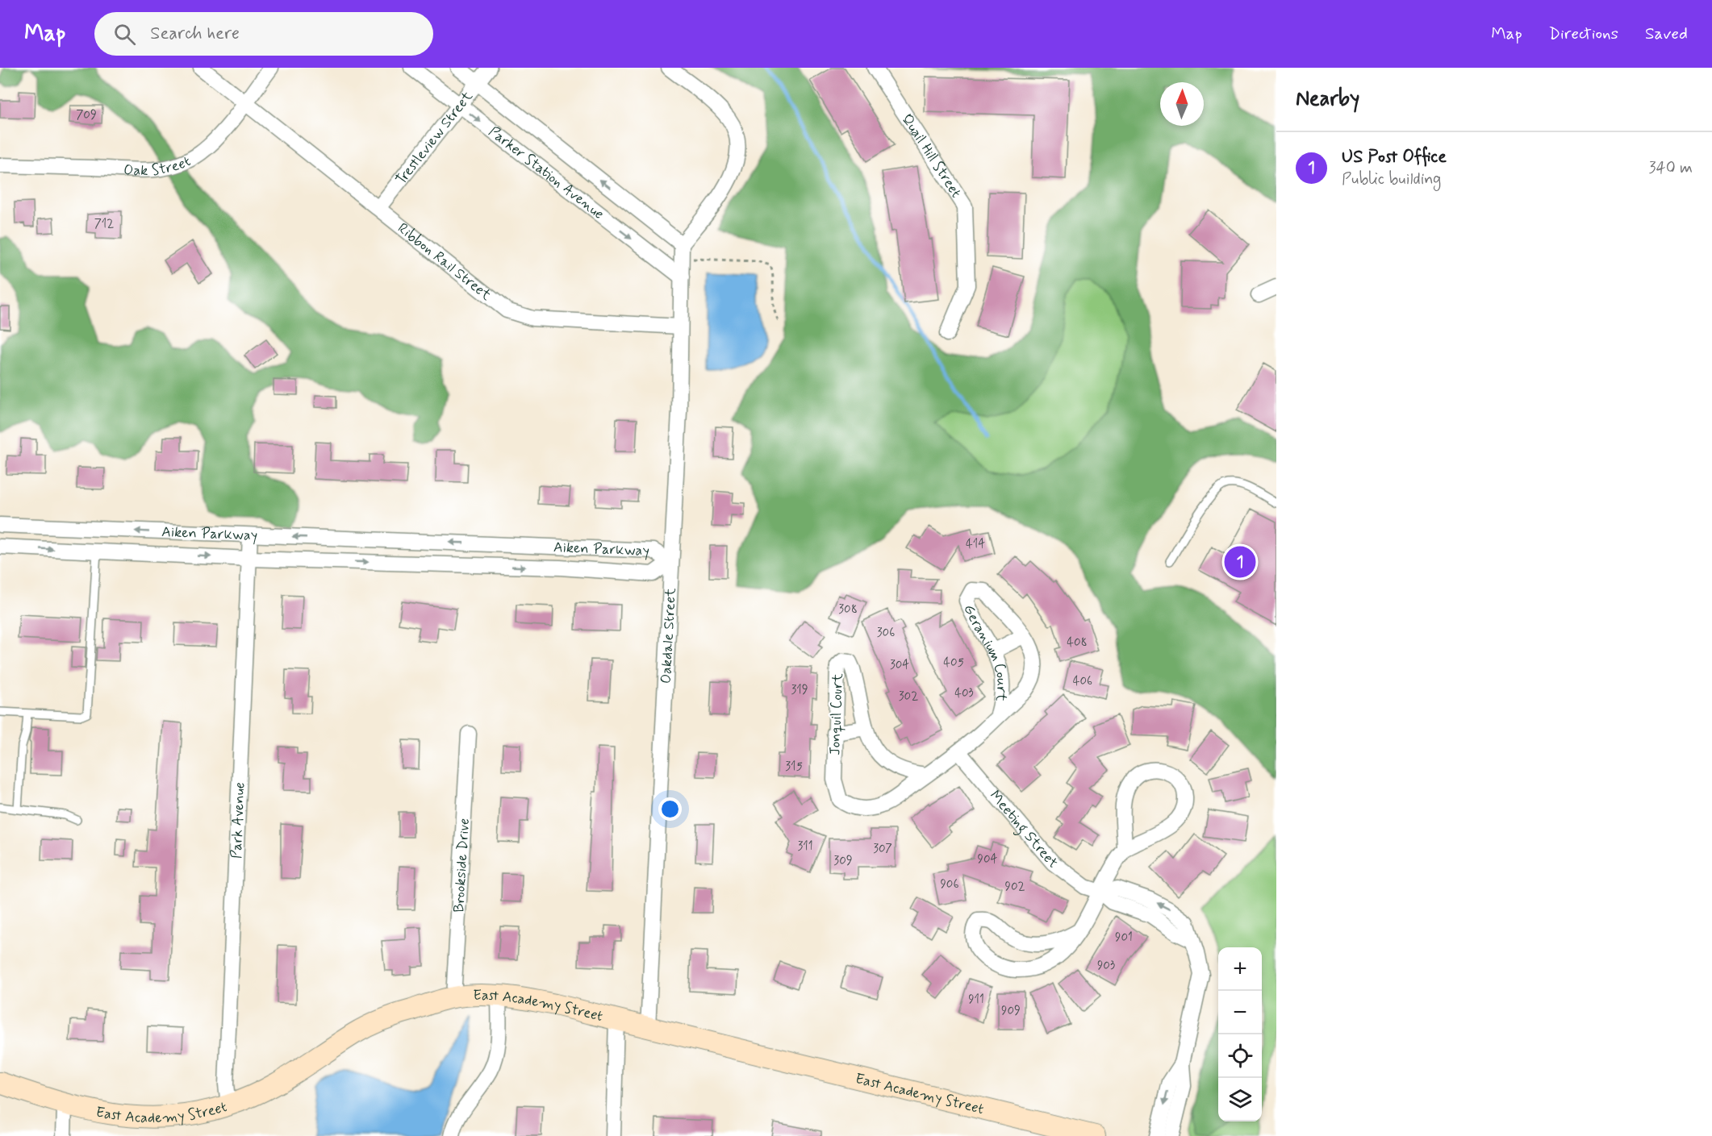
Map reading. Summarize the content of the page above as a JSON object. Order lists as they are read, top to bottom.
{
  "streets": {
    "street": [
      "Trestleview Street",
      "Quail Hill Street",
      "Oak Street",
      "Parker Station Avenue",
      "Ribbon Rail Street",
      "Aiken Parkway",
      "Oakdale Street",
      "Geranium Court",
      "Jonquil Court",
      "Park Avenue",
      "Meeting Street",
      "Brookside Drive",
      "East Academy Street"
    ]
  },
  "crossings": [
    ["Trestleview Street", "Parker Station Avenue"],
    ["Trestleview Street", "Ribbon Rail Street"],
    ["Oak Street", "Ribbon Rail Street"],
    ["Parker Station Avenue", "Oakdale Street"],
    ["Ribbon Rail Street", "Oakdale Street"],
    ["Aiken Parkway", "Oakdale Street"],
    ["Aiken Parkway", "Park Avenue"],
    ["Oakdale Street", "East Academy Street"],
    ["Geranium Court", "Jonquil Court"],
    ["Geranium Court", "Meeting Street"],
    ["Jonquil Court", "Meeting Street"],
    ["Park Avenue", "East Academy Street"],
    ["Brookside Drive", "East Academy Street"]
  ],
  "house_numbers": [
    "709",
    "712",
    "414",
    "308",
    "306",
    "408",
    "405",
    "304",
    "406",
    "319",
    "403",
    "302",
    "315",
    "311",
    "307",
    "904",
    "309",
    "906",
    "902",
    "901",
    "903",
    "911",
    "909"
  ],
  "north": "top",
  "page": {
    "header": "Map",
    "search": "Search here",
    "nav": ["Map", "Directions", "Saved"],
    "heading": "Nearby",
    "list": [
      {
        "mark": "1",
        "name": "US Post Office",
        "note": "Public building",
        "value": "340 m"
      }
    ],
    "pins": "1",
    "map_buttons": ["+", "−"]
  }
}
